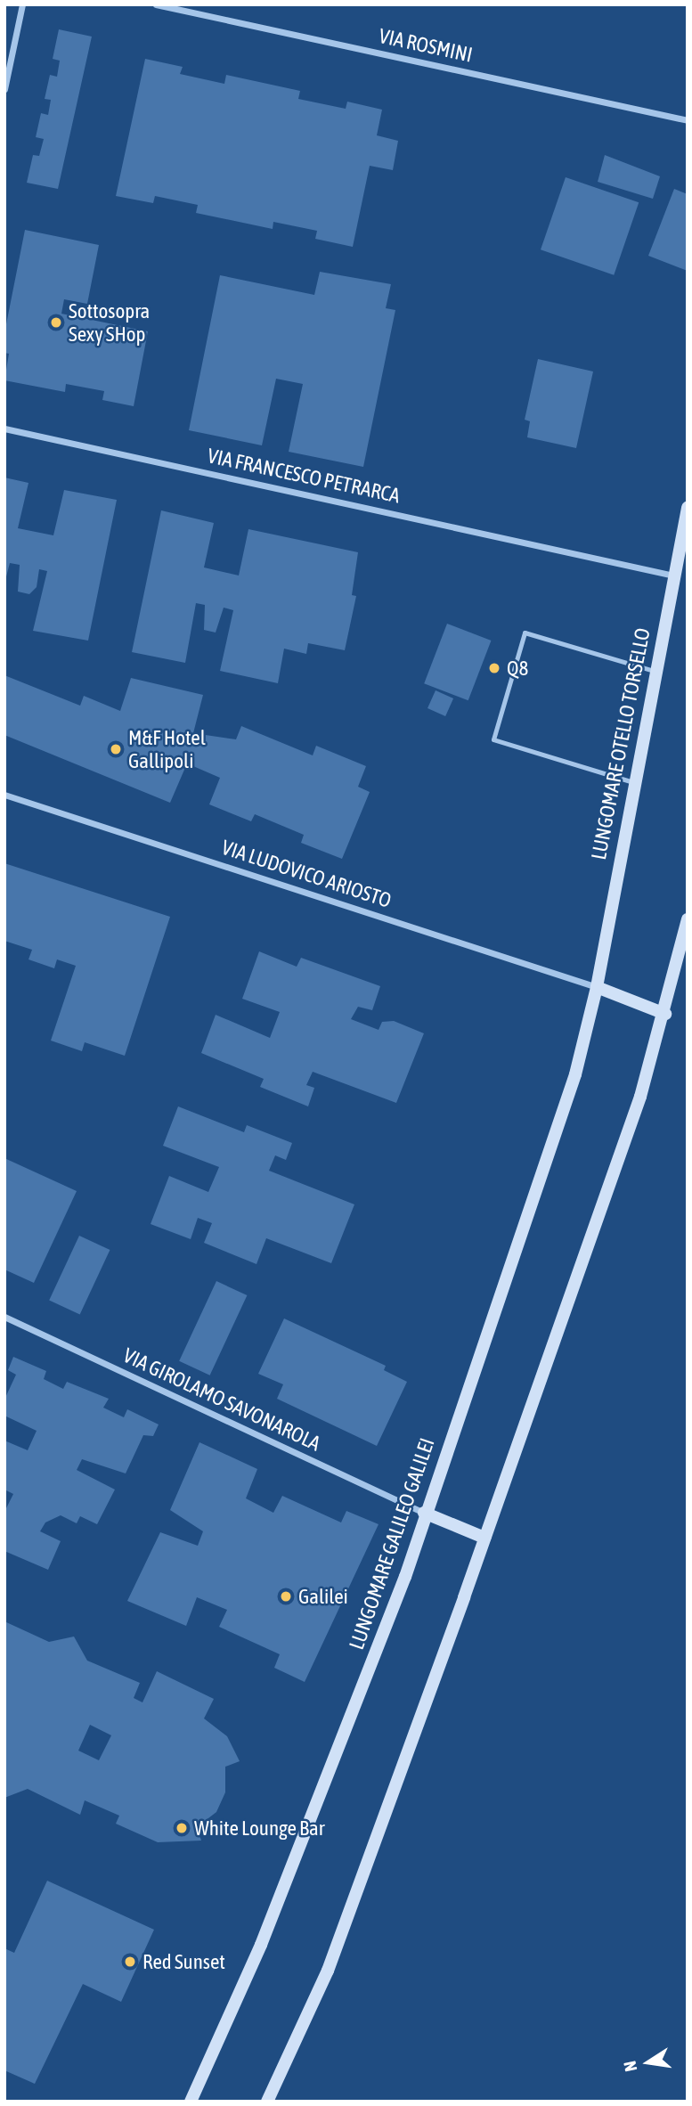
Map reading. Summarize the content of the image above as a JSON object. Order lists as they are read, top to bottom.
{
  "streets": {
    "main road": ["LUNGOMARE OTELLO TORSELLO", "LUNGOMARE GALILEO GALILEI"],
    "street": [
      "VIA ROSMINI",
      "VIA FRANCESCO PETRARCA",
      "VIA LUDOVICO ARIOSTO",
      "VIA GIROLAMO SAVONAROLA"
    ]
  },
  "crossings": [
    ["VIA FRANCESCO PETRARCA", "LUNGOMARE OTELLO TORSELLO"],
    ["LUNGOMARE OTELLO TORSELLO", "VIA LUDOVICO ARIOSTO"],
    ["LUNGOMARE OTELLO TORSELLO", "LUNGOMARE GALILEO GALILEI"],
    ["VIA LUDOVICO ARIOSTO", "LUNGOMARE GALILEO GALILEI"],
    ["VIA GIROLAMO SAVONAROLA", "LUNGOMARE GALILEO GALILEI"]
  ],
  "places": [
    "Sottosopra Sexy SHop",
    "Q8",
    "M&F Hotel Gallipoli",
    "Galilei",
    "White Lounge Bar",
    "Red Sunset"
  ],
  "north": "left"
}
